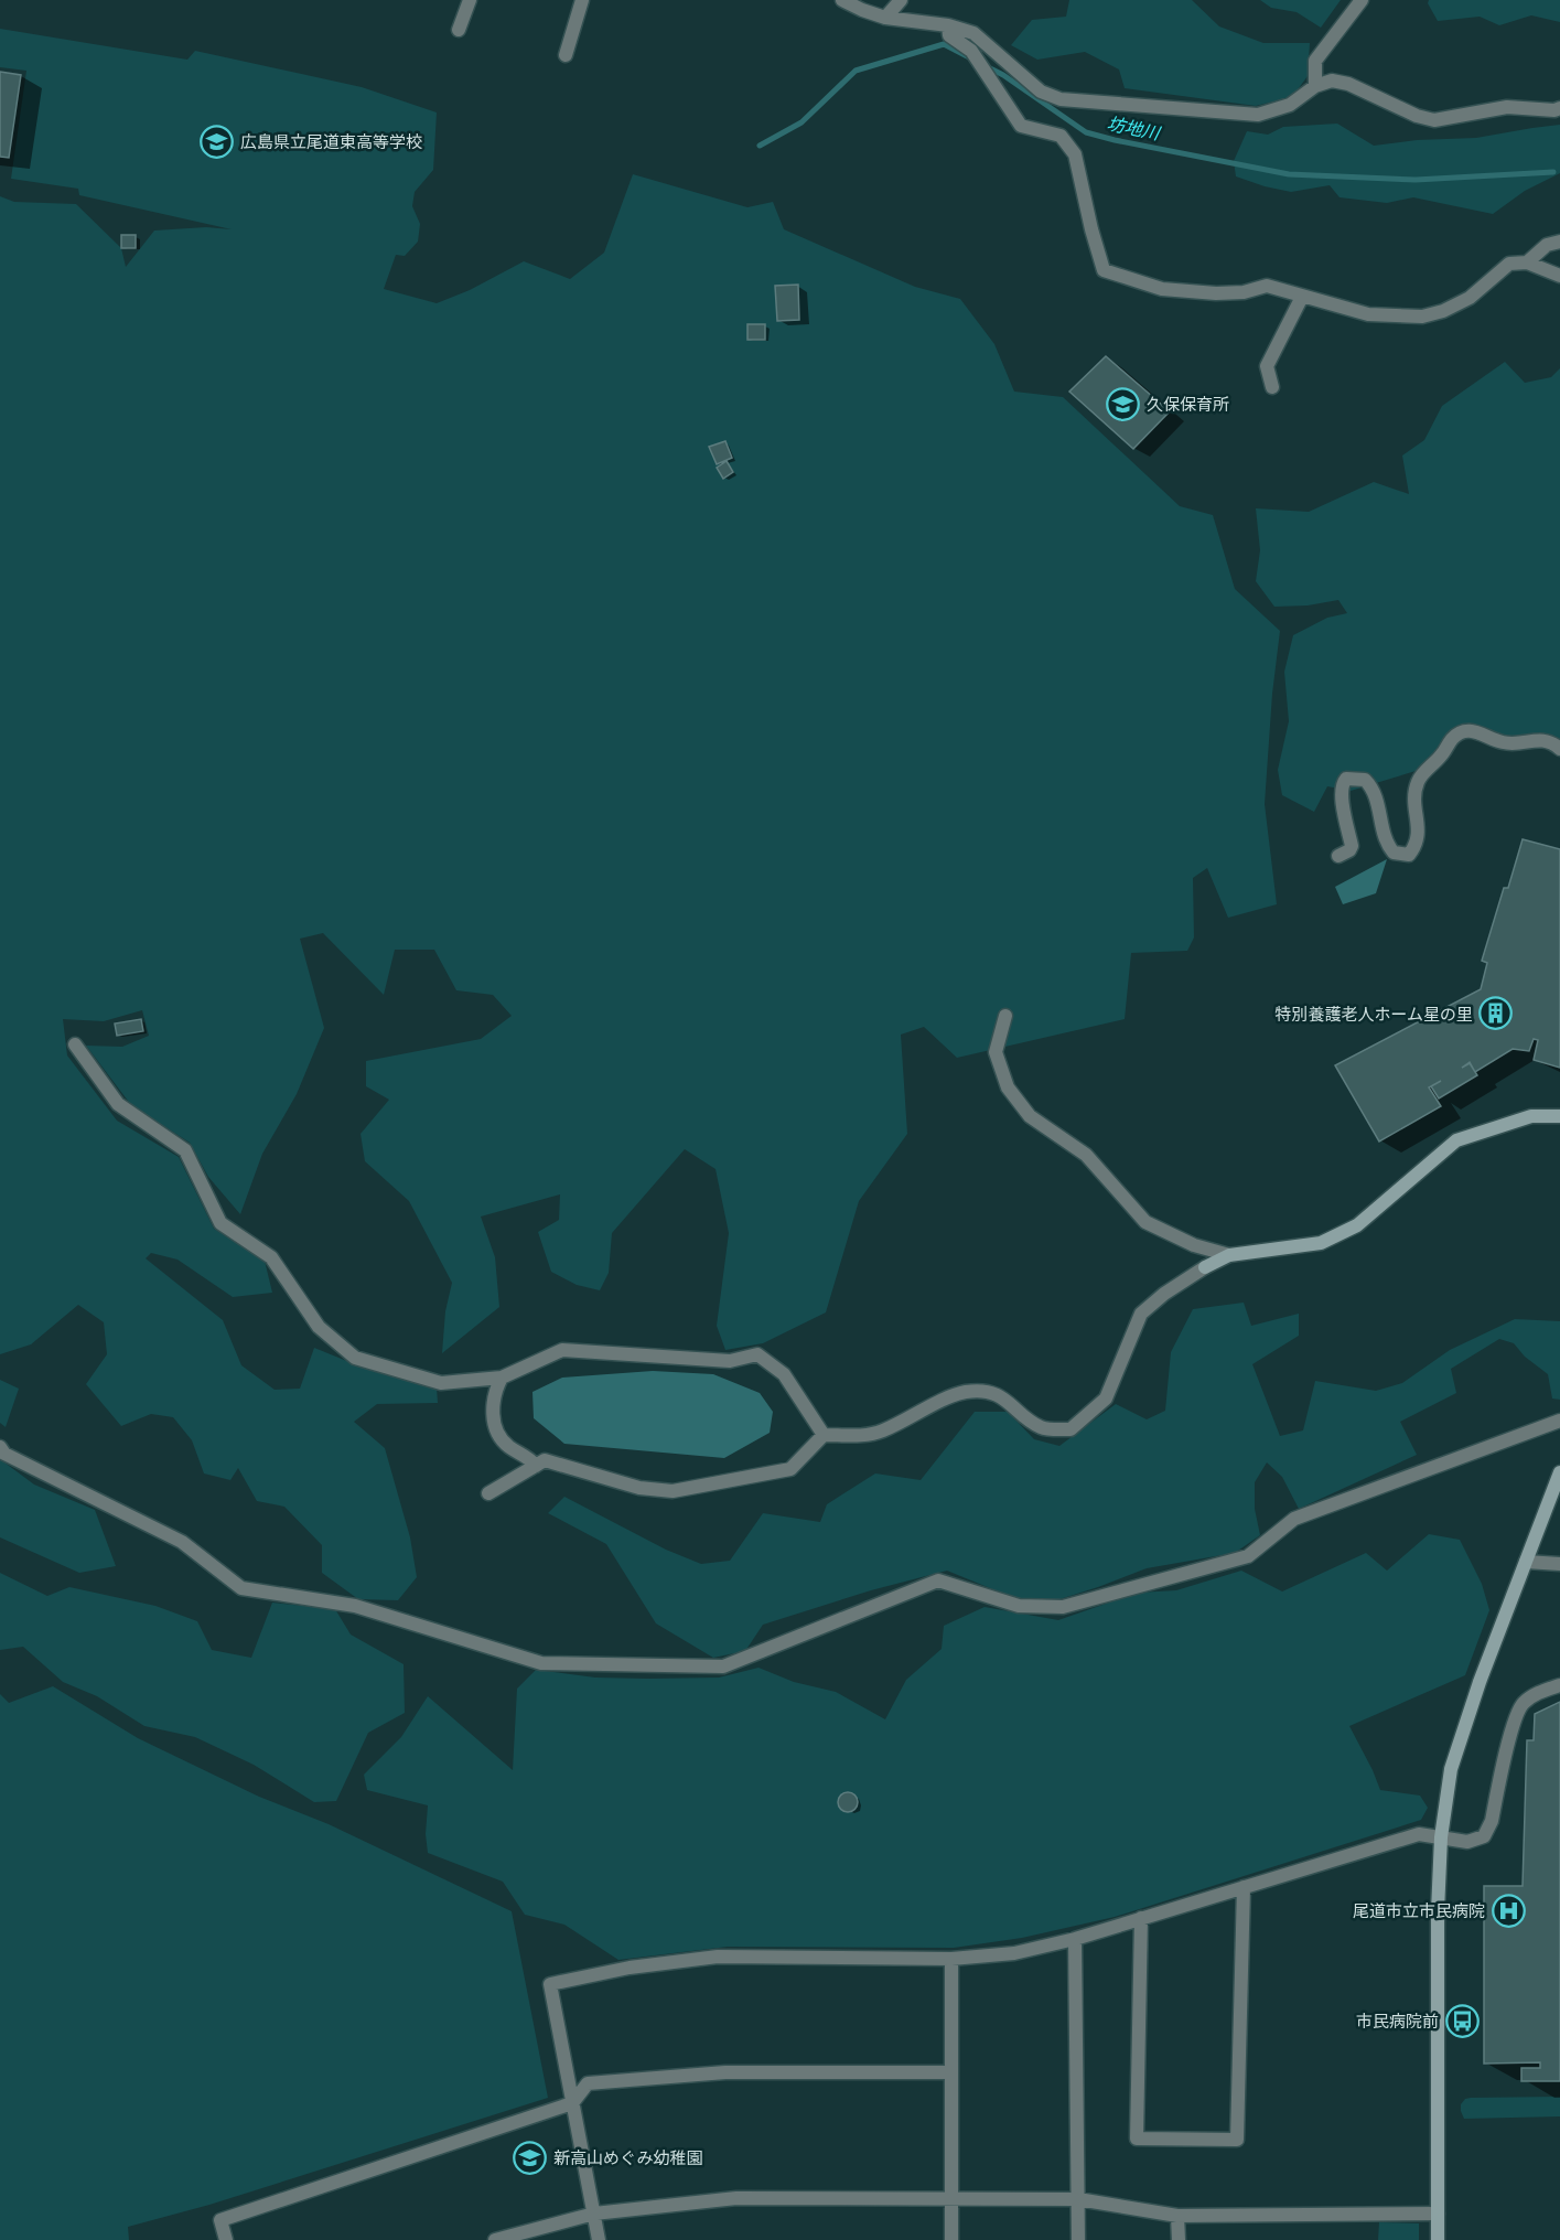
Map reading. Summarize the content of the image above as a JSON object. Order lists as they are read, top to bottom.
{
  "water": ["坊地川"],
  "places": {
    "school or university": ["広島県立尾道東高等学校", "久保保育所", "新高山めぐみ幼稚園"],
    "building": ["特別養護老人ホーム星の里"],
    "hospital": ["尾道市立市民病院"],
    "bus stop": ["市民病院前"]
  }
}
